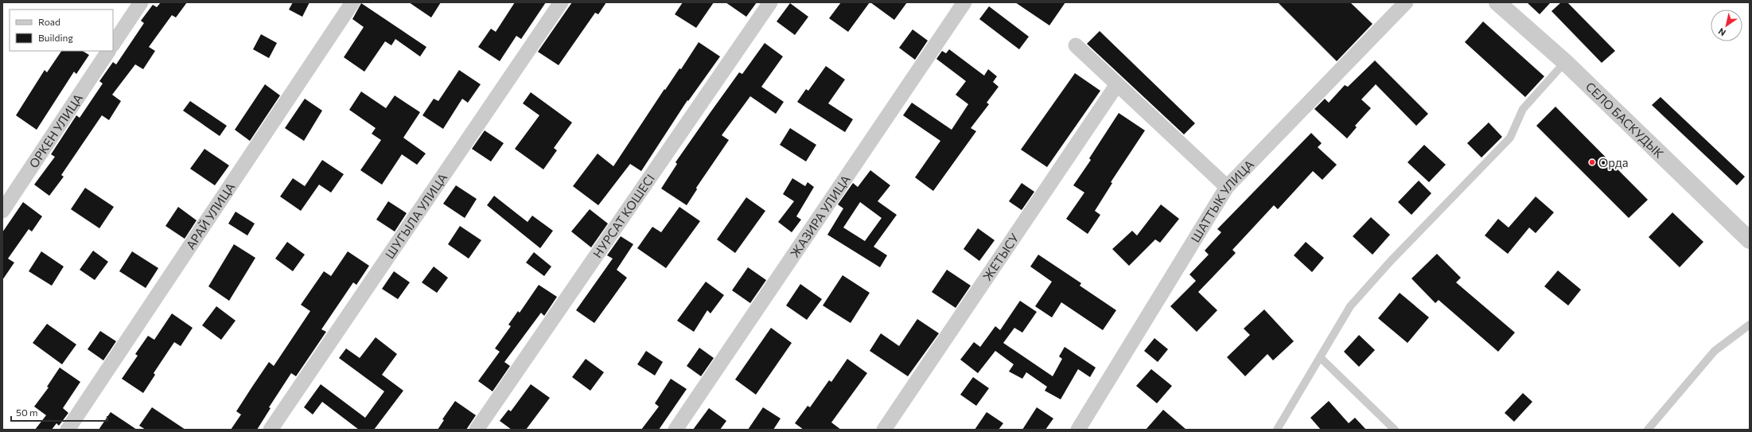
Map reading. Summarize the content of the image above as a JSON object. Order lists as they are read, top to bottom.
{
  "streets": {
    "street": [
      "СЕЛО БАСКУДЫК",
      "ОРКЕН УЛИЦА",
      "ШАТТЫК УЛИЦА",
      "АРАЙ УЛИЦА",
      "ШУГЫЛА УЛИЦА",
      "НУРСАТ КОШЕСI",
      "ЖАЗИРА УЛИЦА",
      "ЖЕТЫСУ"
    ]
  },
  "places": ["Орда"],
  "legend": ["Road", "Building"],
  "scale_bar": "50 m",
  "north": "bottom left"
}
